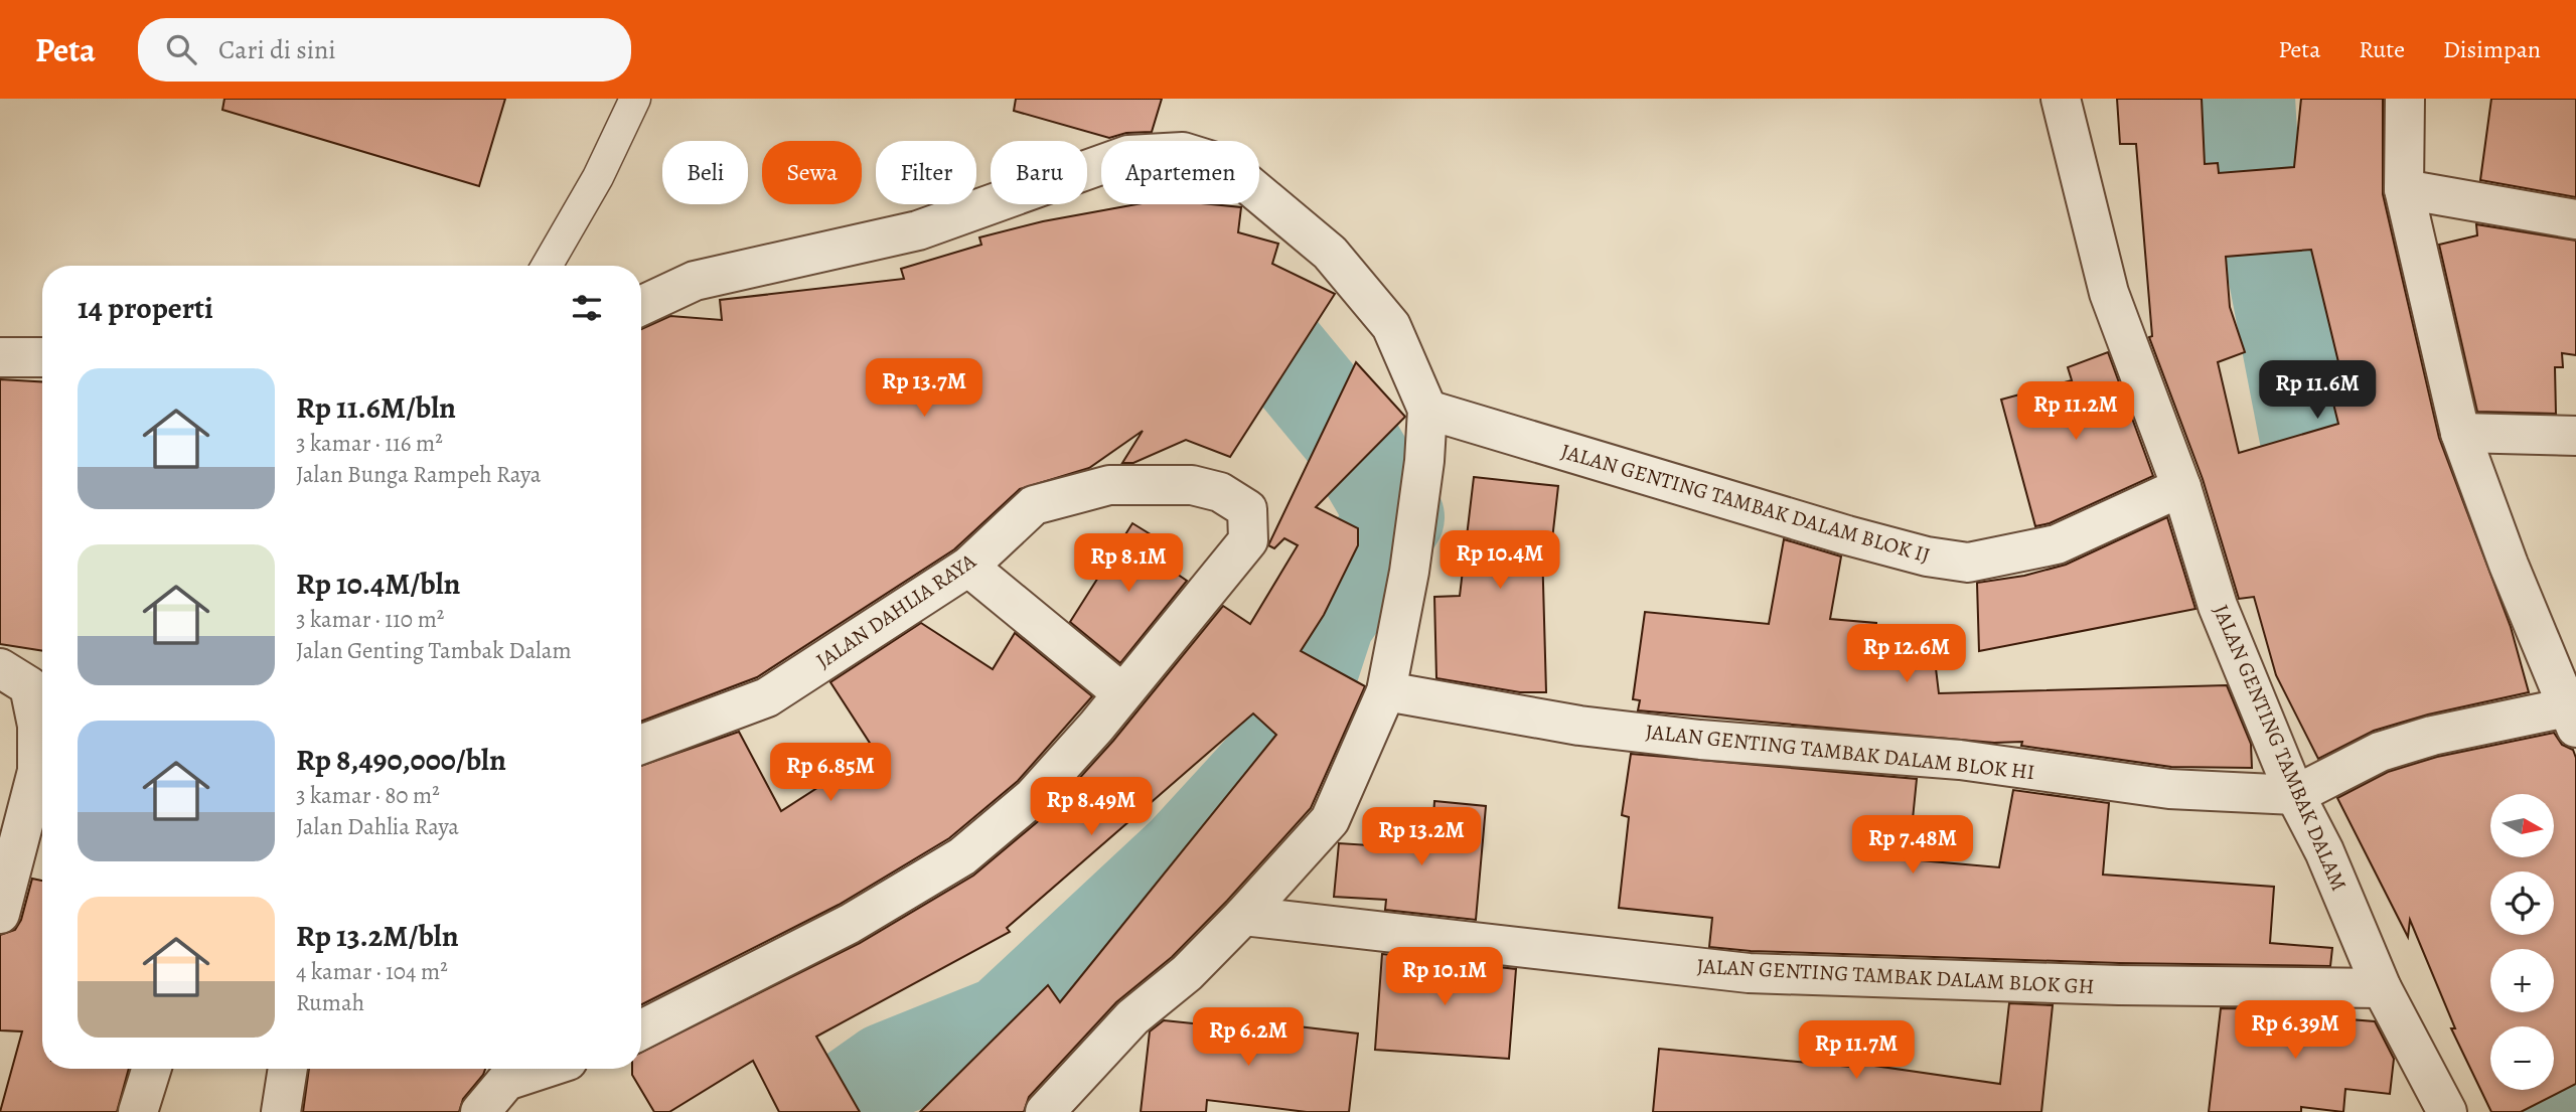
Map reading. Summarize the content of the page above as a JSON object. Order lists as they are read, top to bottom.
{
  "streets": {
    "street": [
      "JALAN GENTING TAMBAK DALAM BLOK IJ",
      "JALAN DAHLIA RAYA",
      "JALAN GENTING TAMBAK DALAM",
      "JALAN GENTING TAMBAK DALAM BLOK HI",
      "JALAN GENTING TAMBAK DALAM BLOK GH"
    ]
  },
  "crossings": [
    ["JALAN GENTING TAMBAK DALAM BLOK IJ", "JALAN GENTING TAMBAK DALAM"],
    ["JALAN GENTING TAMBAK DALAM", "JALAN GENTING TAMBAK DALAM BLOK HI"],
    ["JALAN GENTING TAMBAK DALAM", "JALAN GENTING TAMBAK DALAM BLOK GH"]
  ],
  "north": "right",
  "page": {
    "header": "Peta",
    "search": "Cari di sini",
    "nav": ["Peta", "Rute", "Disimpan"],
    "chip": [
      "Beli",
      "Sewa",
      "Filter",
      "Baru",
      "Apartemen"
    ],
    "heading": "14 properti",
    "list": [
      {
        "name": "Rp 11.6M/bln",
        "note": "3 kamar · 116 m² · Jalan Bunga Rampeh Raya"
      },
      {
        "name": "Rp 10.4M/bln",
        "note": "3 kamar · 110 m² · Jalan Genting Tambak Dalam"
      },
      {
        "name": "Rp 8,490,000/bln",
        "note": "3 kamar · 80 m² · Jalan Dahlia Raya"
      },
      {
        "name": "Rp 13.2M/bln",
        "note": "4 kamar · 104 m² · Rumah"
      }
    ],
    "price": [
      "Rp 13.7M",
      "Rp 11.6M",
      "Rp 11.2M",
      "Rp 10.4M",
      "Rp 8.1M",
      "Rp 12.6M",
      "Rp 6.85M",
      "Rp 8.49M",
      "Rp 13.2M",
      "Rp 7.48M",
      "Rp 10.1M",
      "Rp 6.39M",
      "Rp 6.2M",
      "Rp 11.7M"
    ],
    "map_buttons": ["+", "−"]
  }
}
